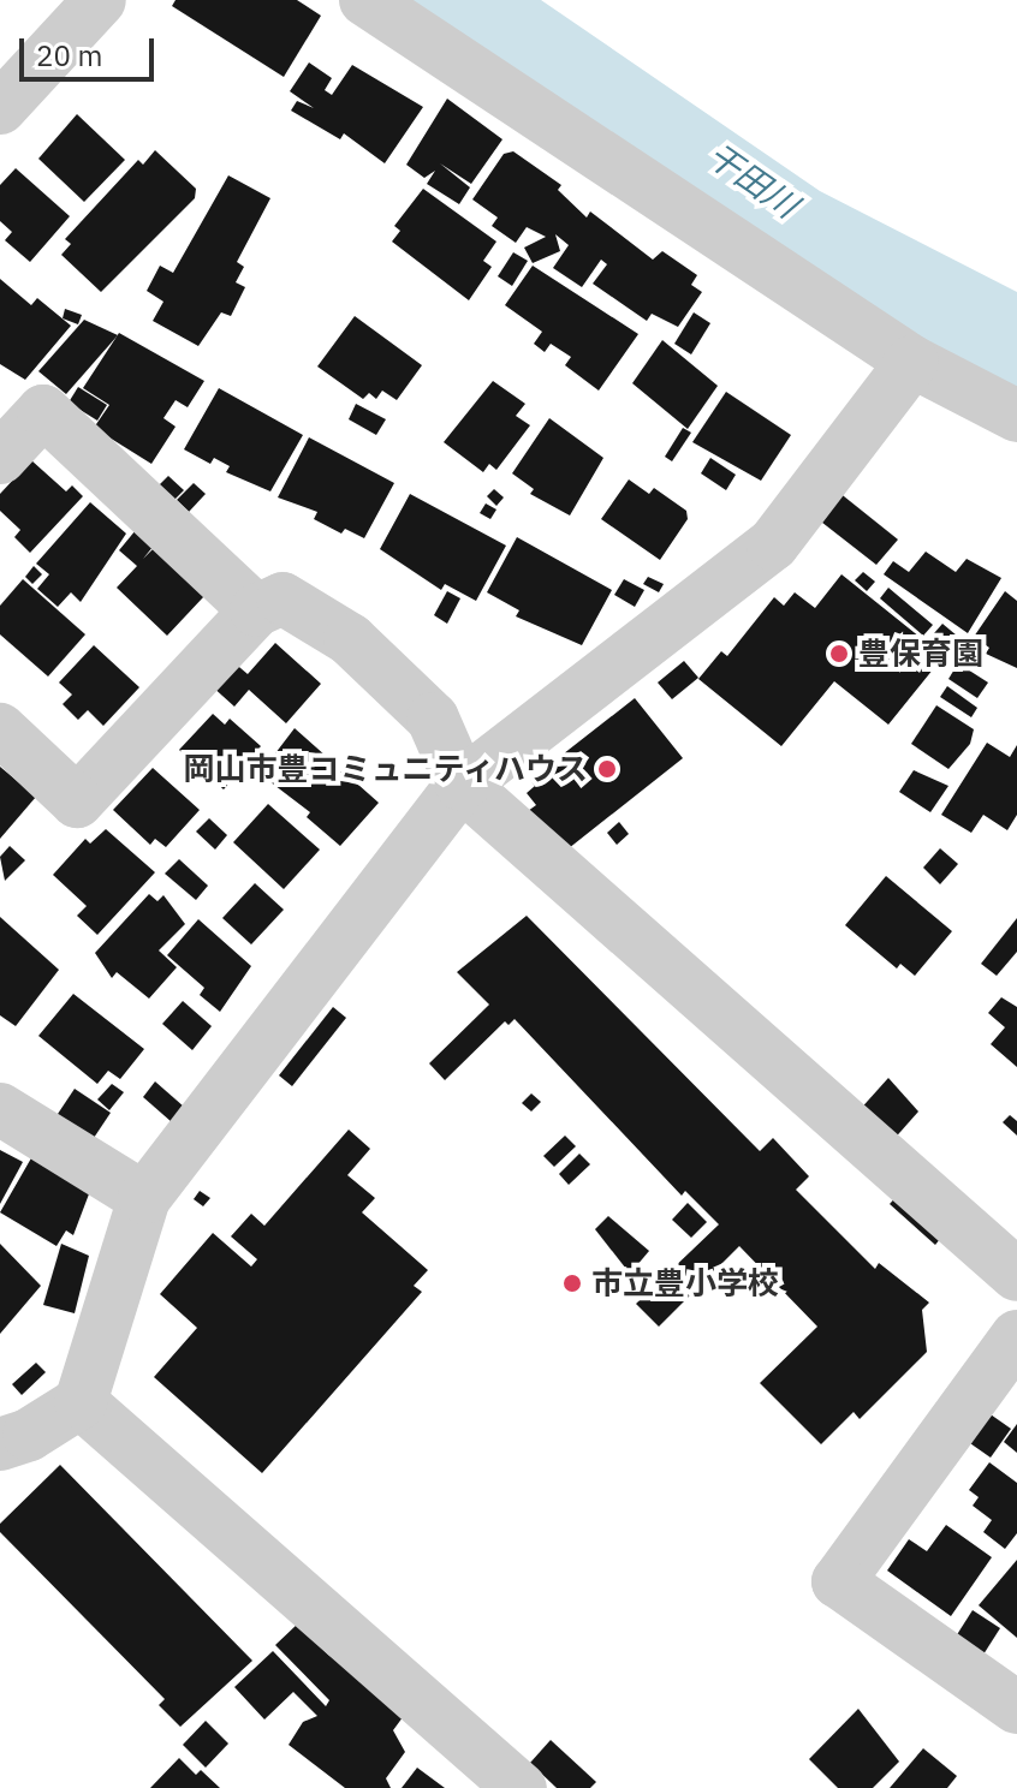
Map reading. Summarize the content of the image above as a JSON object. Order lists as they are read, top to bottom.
{
  "water": ["干田川"],
  "places": ["豊保育園", "岡山市豊コミュニティハウス", "市立豊小学校"],
  "scale_bar": "20 m"
}
